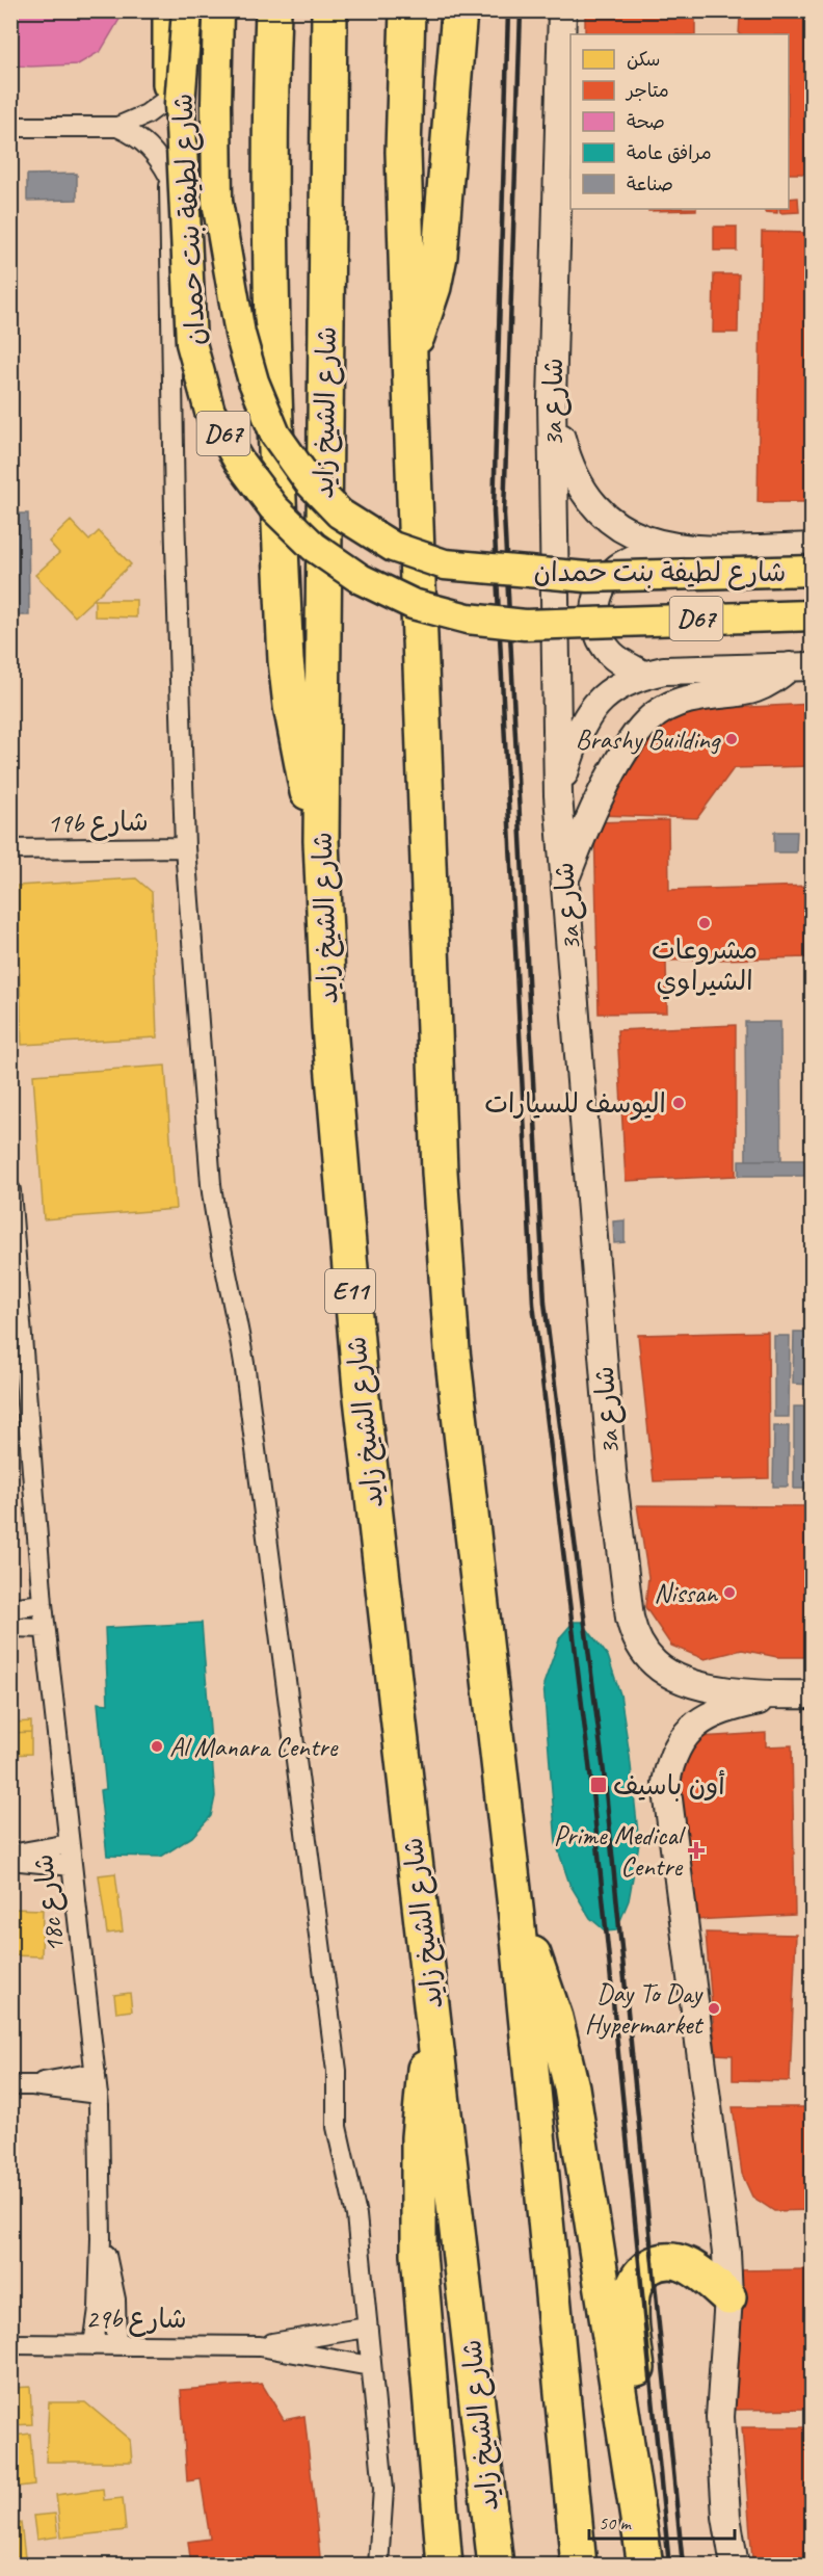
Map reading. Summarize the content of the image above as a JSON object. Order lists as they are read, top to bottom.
{
  "streets": {
    "highway": ["شارع الشيخ زايد", "E11"],
    "main road": ["شارع لطيفة بنت حمدان", "D67"],
    "street": [
      "3a شارع",
      "19b شارع",
      "18c شارع",
      "29b شارع"
    ]
  },
  "crossings": [
    ["شارع لطيفة بنت حمدان", "3a شارع"],
    ["18c شارع", "29b شارع"]
  ],
  "places": {
    "other": [
      "Brashy Building",
      "مشروعات الشيراوي",
      "اليوسف للسيارات",
      "Nissan",
      "Al Manara Centre",
      "Day To Day Hypermarket"
    ],
    "transit": ["أون باسيف"],
    "health": ["Prime Medical Centre"]
  },
  "legend": [
    "سكن",
    "متاجر",
    "صحة",
    "مرافق عامة",
    "صناعة"
  ],
  "scale_bar": "50 m"
}
